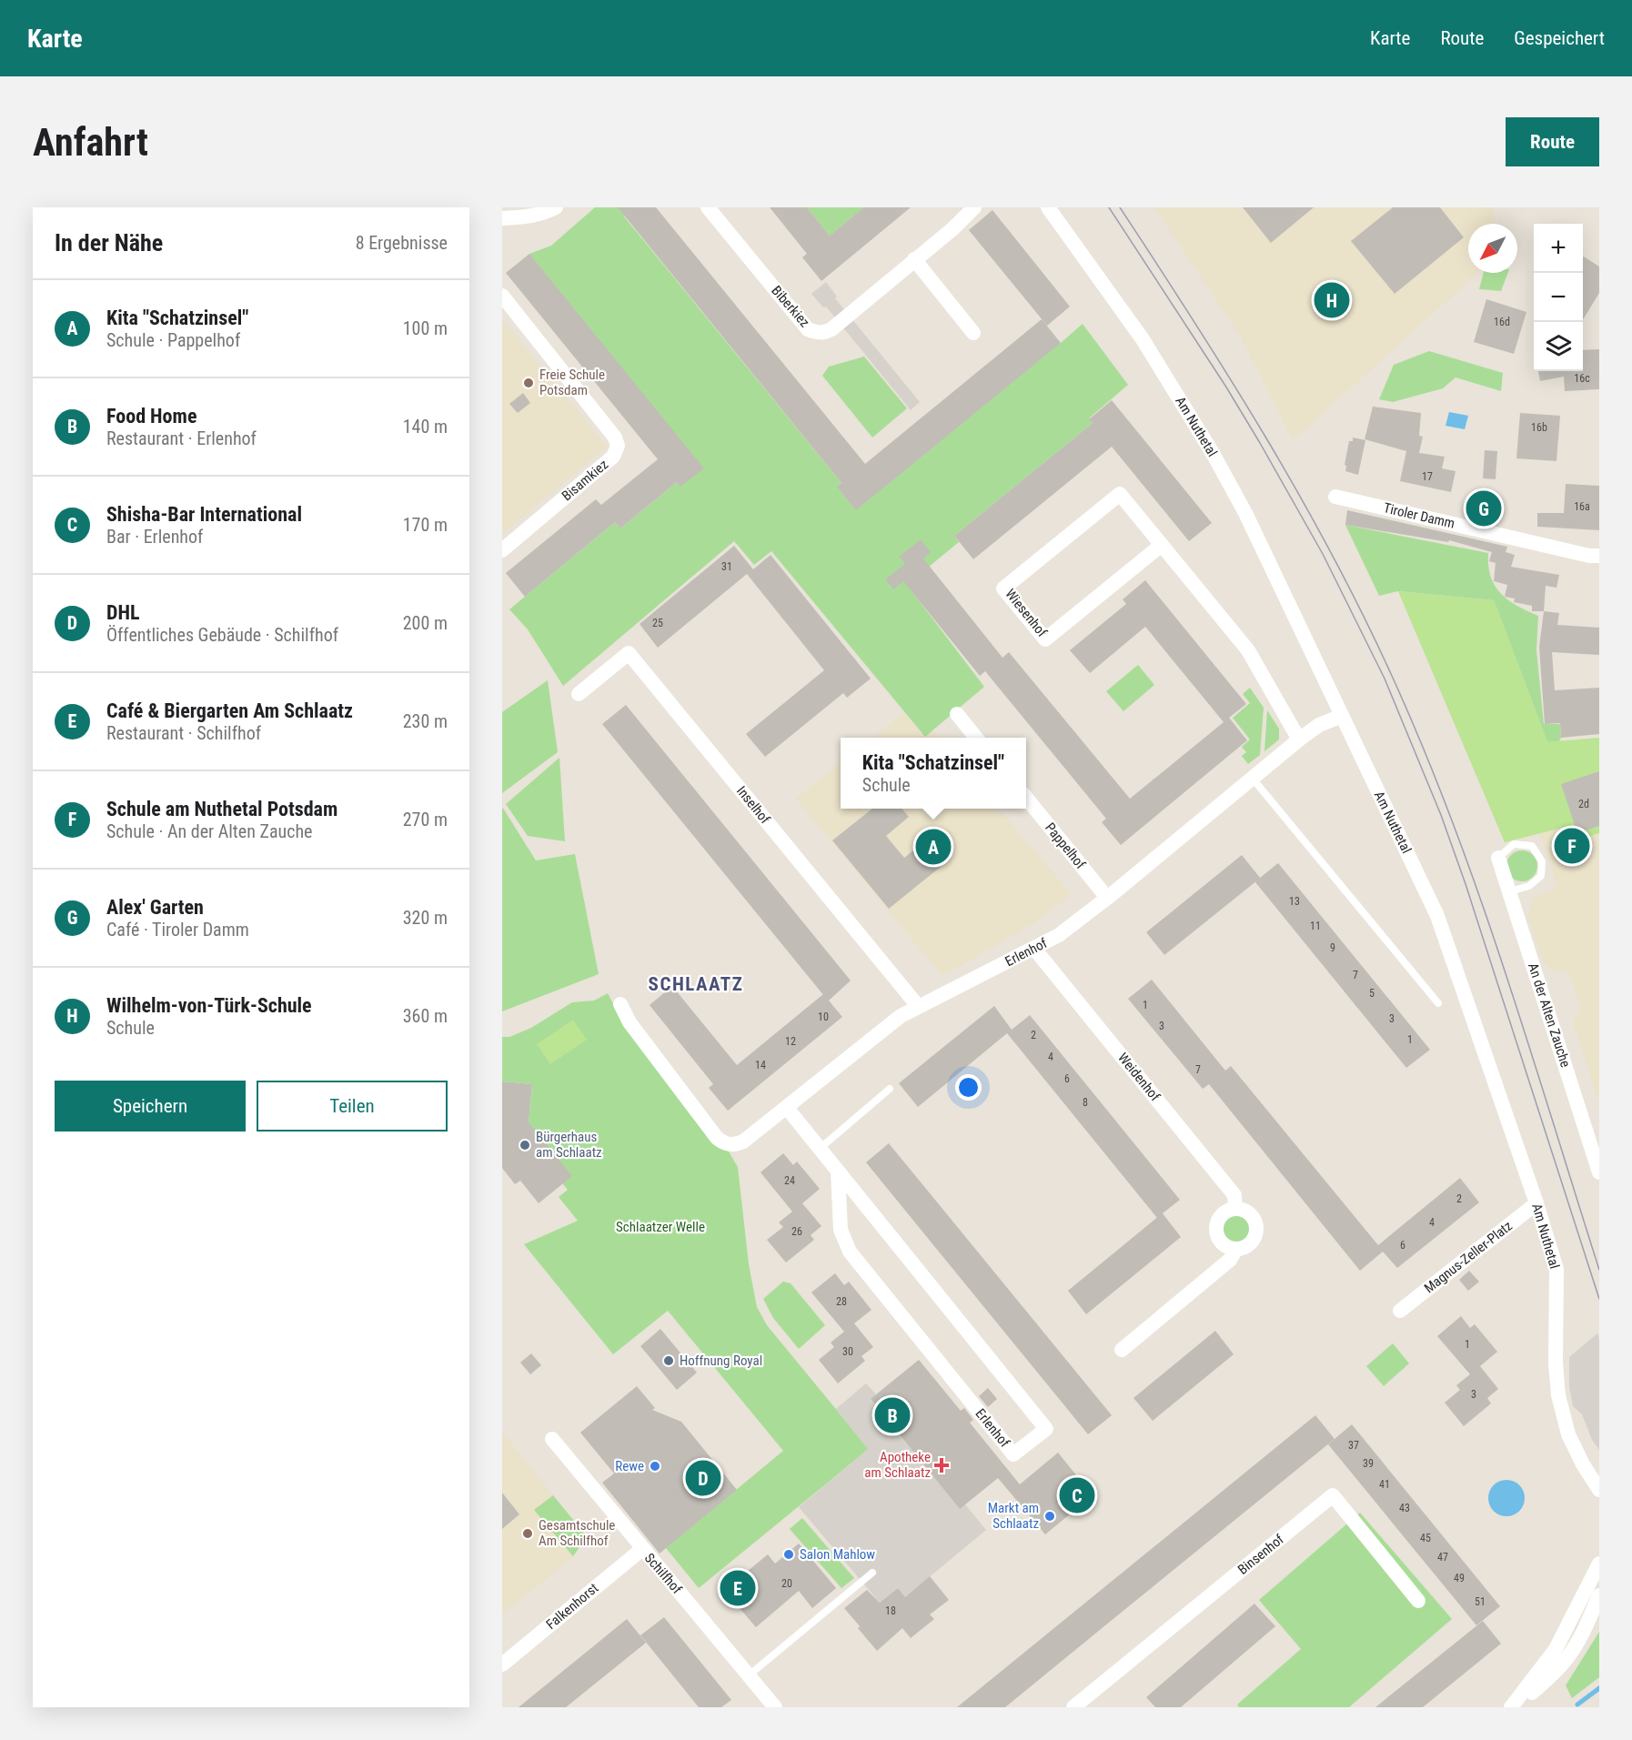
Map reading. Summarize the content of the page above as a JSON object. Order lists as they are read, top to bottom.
{
  "streets": {
    "street": [
      "Biberkiez",
      "Am Nuthetal",
      "Bisamkiez",
      "Tiroler Damm",
      "Wiesenhof",
      "Inselhof",
      "Pappelhof",
      "Erlenhof",
      "An der Alten Zauche",
      "Weidenhof",
      "Magnus-Zeller-Platz",
      "Binsenhof",
      "Schilfhof",
      "Falkenhorst"
    ]
  },
  "crossings": [
    ["Am Nuthetal", "Erlenhof"],
    ["Am Nuthetal", "Magnus-Zeller-Platz"],
    ["Wiesenhof", "Erlenhof"],
    ["Inselhof", "Erlenhof"],
    ["Pappelhof", "Erlenhof"],
    ["Erlenhof", "Weidenhof"],
    ["Schilfhof", "Falkenhorst"]
  ],
  "districts": ["SCHLAATZ"],
  "parks": ["Schlaatzer Welle"],
  "places": {
    "other": [
      "Freie Schule Potsdam",
      "Bürgerhaus am Schlaatz",
      "Hoffnung Royal",
      "Rewe",
      "Markt am Schlaatz",
      "Gesamtschule Am Schilfhof",
      "Salon Mahlow"
    ],
    "health": ["Apotheke am Schlaatz"]
  },
  "house_numbers": [
    "16d",
    "16c",
    "16b",
    "17",
    "16a",
    "31",
    "25",
    "2d",
    "13",
    "11",
    "9",
    "7",
    "5",
    "1",
    "10",
    "3",
    "3",
    "2",
    "1",
    "12",
    "4",
    "14",
    "7",
    "6",
    "8",
    "24",
    "2",
    "4",
    "26",
    "6",
    "28",
    "1",
    "30",
    "3",
    "37",
    "39",
    "41",
    "43",
    "45",
    "47",
    "49",
    "20",
    "51",
    "18"
  ],
  "north": "bottom left",
  "page": {
    "header": "Karte",
    "nav": ["Karte", "Route", "Gespeichert"],
    "buttons": [
      "Route",
      ["Speichern", "Teilen"]
    ],
    "title": "Anfahrt",
    "heading": ["In der Nähe", "8 Ergebnisse"],
    "map_buttons": ["+", "−"],
    "list": [
      {
        "mark": "A",
        "name": "Kita \"Schatzinsel\"",
        "note": "Schule · Pappelhof",
        "value": "100 m"
      },
      {
        "mark": "B",
        "name": "Food Home",
        "note": "Restaurant · Erlenhof",
        "value": "140 m"
      },
      {
        "mark": "C",
        "name": "Shisha-Bar International",
        "note": "Bar · Erlenhof",
        "value": "170 m"
      },
      {
        "mark": "D",
        "name": "DHL",
        "note": "Öffentliches Gebäude · Schilfhof",
        "value": "200 m"
      },
      {
        "mark": "E",
        "name": "Café & Biergarten Am Schlaatz",
        "note": "Restaurant · Schilfhof",
        "value": "230 m"
      },
      {
        "mark": "F",
        "name": "Schule am Nuthetal Potsdam",
        "note": "Schule · An der Alten Zauche",
        "value": "270 m"
      },
      {
        "mark": "G",
        "name": "Alex' Garten",
        "note": "Café · Tiroler Damm",
        "value": "320 m"
      },
      {
        "mark": "H",
        "name": "Wilhelm-von-Türk-Schule",
        "note": "Schule",
        "value": "360 m"
      }
    ],
    "pins": [
      "H",
      "G",
      "F",
      "A",
      "B",
      "D",
      "C",
      "E"
    ],
    "popup": ["Kita \"Schatzinsel\"", "Schule"]
  }
}
